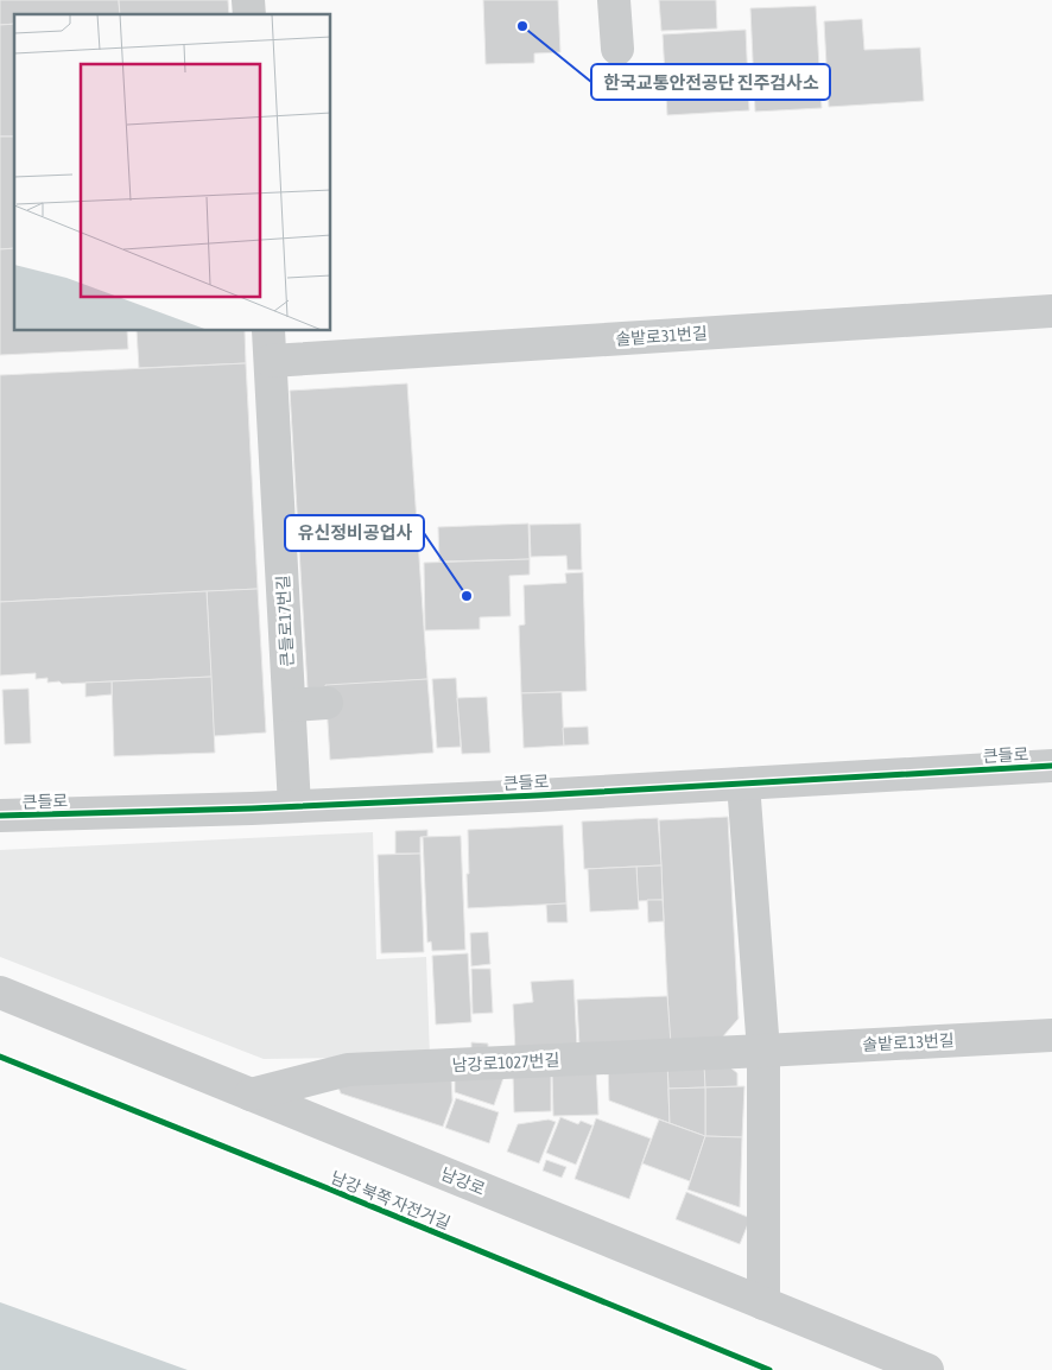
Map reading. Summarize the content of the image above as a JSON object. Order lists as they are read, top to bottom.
{
  "streets": {
    "street": [
      "솔밭로31번길",
      "큰들로17번길",
      "큰들로",
      "솔밭로13번길",
      "남강로1027번길",
      "남강로"
    ],
    "cycle path": ["남강 북쪽 자전거길"]
  },
  "crossings": [
    ["솔밭로31번길", "큰들로17번길"],
    ["큰들로17번길", "큰들로"],
    ["솔밭로13번길", "남강로1027번길"],
    ["남강로1027번길", "남강로"]
  ],
  "places": ["한국교통안전공단 진주검사소", "유신정비공업사"]
}
